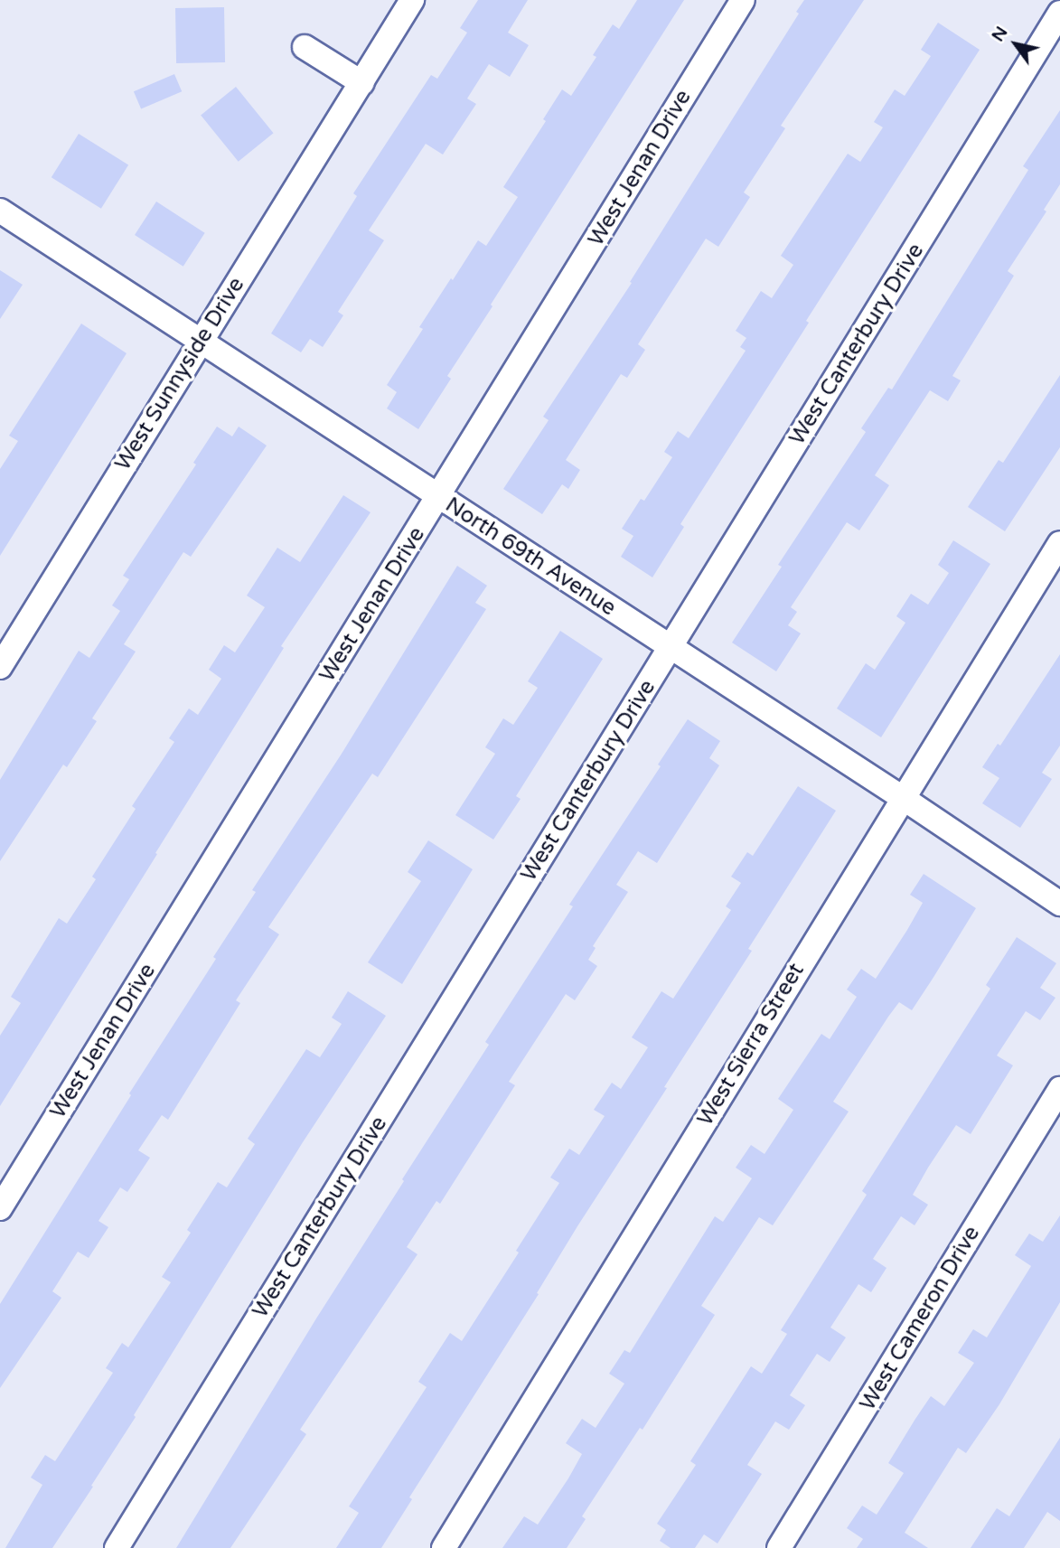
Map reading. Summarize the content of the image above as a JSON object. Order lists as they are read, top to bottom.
{
  "streets": {
    "street": [
      "West Jenan Drive",
      "West Canterbury Drive",
      "West Sunnyside Drive",
      "North 69th Avenue",
      "West Sierra Street",
      "West Cameron Drive"
    ]
  },
  "crossings": [
    ["West Jenan Drive", "North 69th Avenue"],
    ["West Canterbury Drive", "North 69th Avenue"],
    ["West Sunnyside Drive", "North 69th Avenue"],
    ["North 69th Avenue", "West Sierra Street"]
  ],
  "north": "top left"
}
